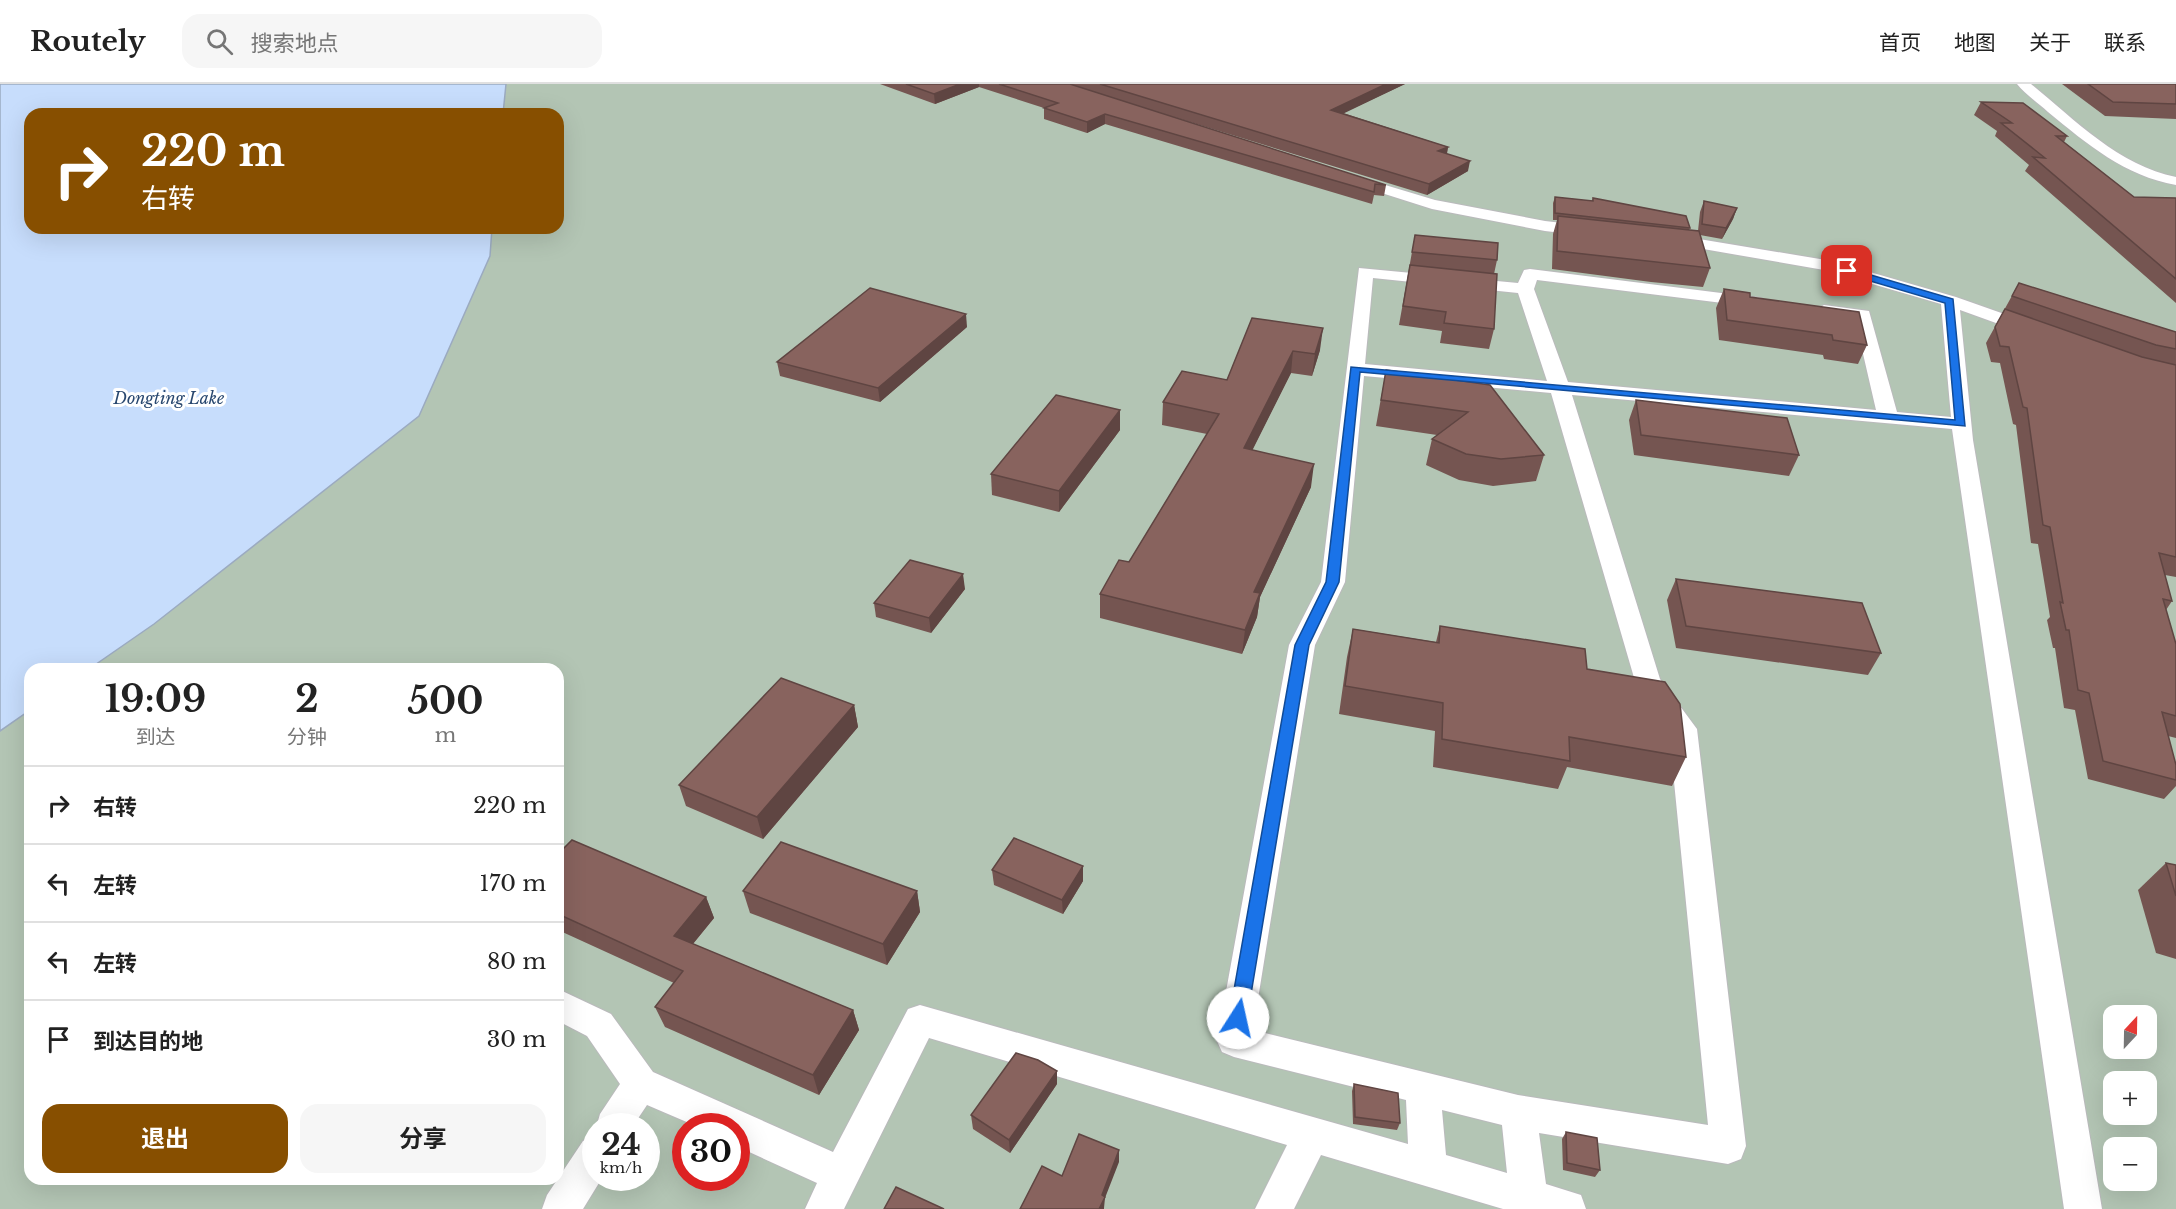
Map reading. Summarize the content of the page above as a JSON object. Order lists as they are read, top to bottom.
{
  "water": ["Dongting Lake"],
  "north": "top",
  "page": {
    "header": "Routely",
    "search": "搜索地点",
    "nav": [
      "首页",
      "地图",
      "关于",
      "联系"
    ],
    "turn": ["220 m", "右转"],
    "eta": [
      "19:09",
      "到达",
      "2",
      "分钟",
      "500",
      "m"
    ],
    "list": [
      {
        "name": "右转",
        "value": "220 m"
      },
      {
        "name": "左转",
        "value": "170 m"
      },
      {
        "name": "左转",
        "value": "80 m"
      },
      {
        "name": "到达目的地",
        "value": "30 m"
      }
    ],
    "map_buttons": ["+", "−"],
    "buttons": ["退出", "分享"],
    "speed": "24 km/h",
    "limit": "30"
  }
}
